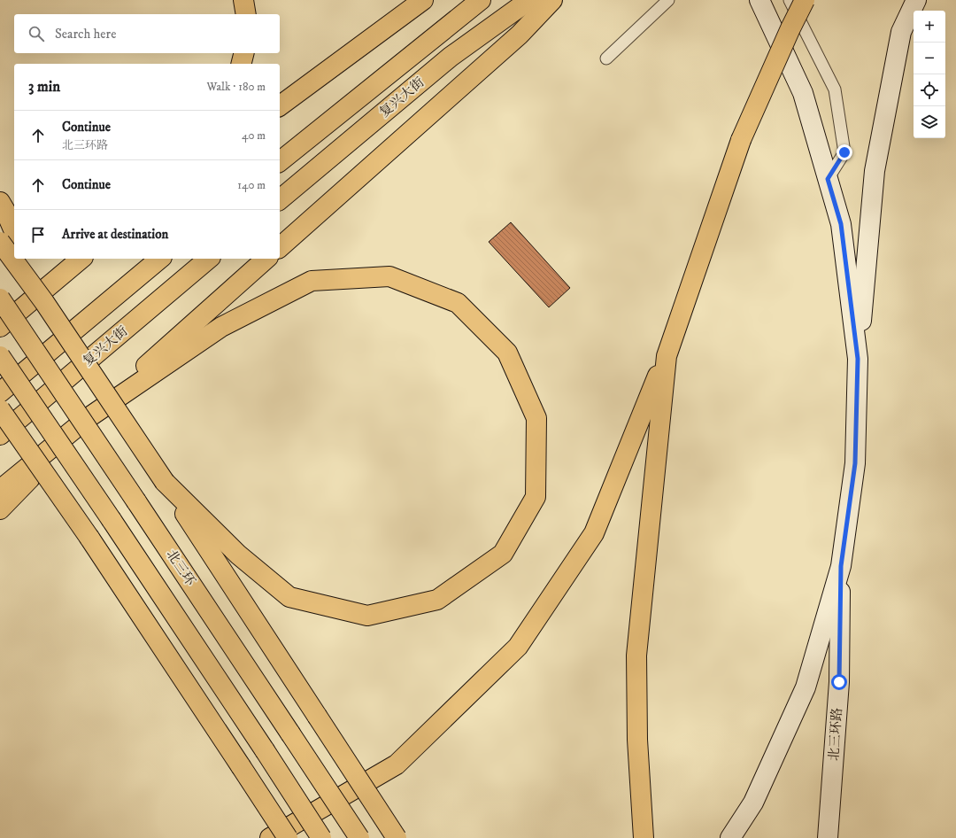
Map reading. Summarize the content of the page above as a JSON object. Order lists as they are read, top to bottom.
{
  "streets": {
    "highway": ["复兴大街", "北三环"],
    "main road": ["北三环路"]
  },
  "page": {
    "map_buttons": ["+", "−"],
    "search": "Search here",
    "heading": ["3 min", "Walk · 180 m"],
    "list": [
      ["Continue", "北三环路", "40 m"],
      ["Continue", "140 m"],
      "Arrive at destination"
    ]
  }
}
